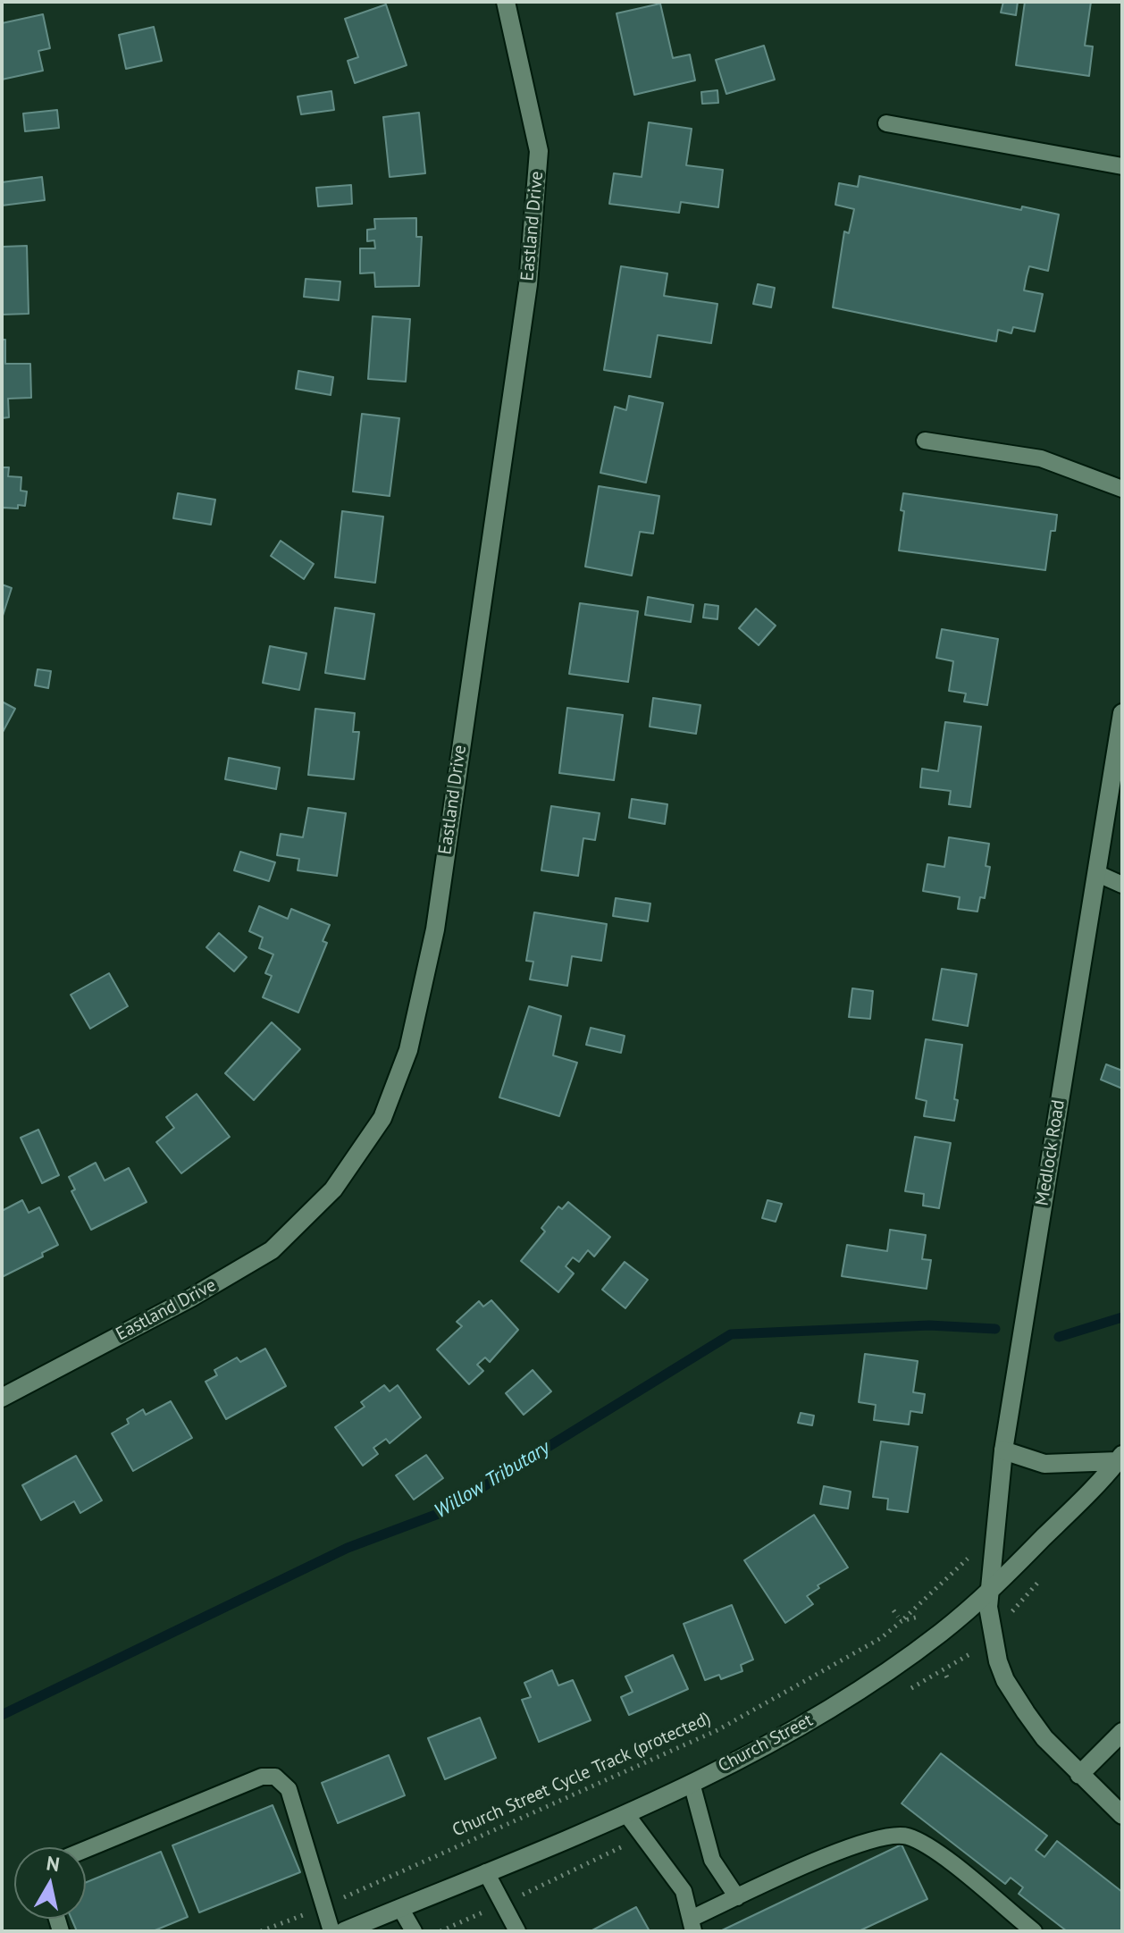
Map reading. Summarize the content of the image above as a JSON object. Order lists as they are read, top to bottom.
{
  "streets": {
    "street": ["Eastland Drive", "Medlock Road", "Church Street"],
    "path": ["Church Street Cycle Track (protected)"]
  },
  "crossings": [
    ["Medlock Road", "Church Street"],
    ["Medlock Road", "Church Street Cycle Track (protected)"]
  ],
  "water": ["Willow Tributary"],
  "north": "top"
}
